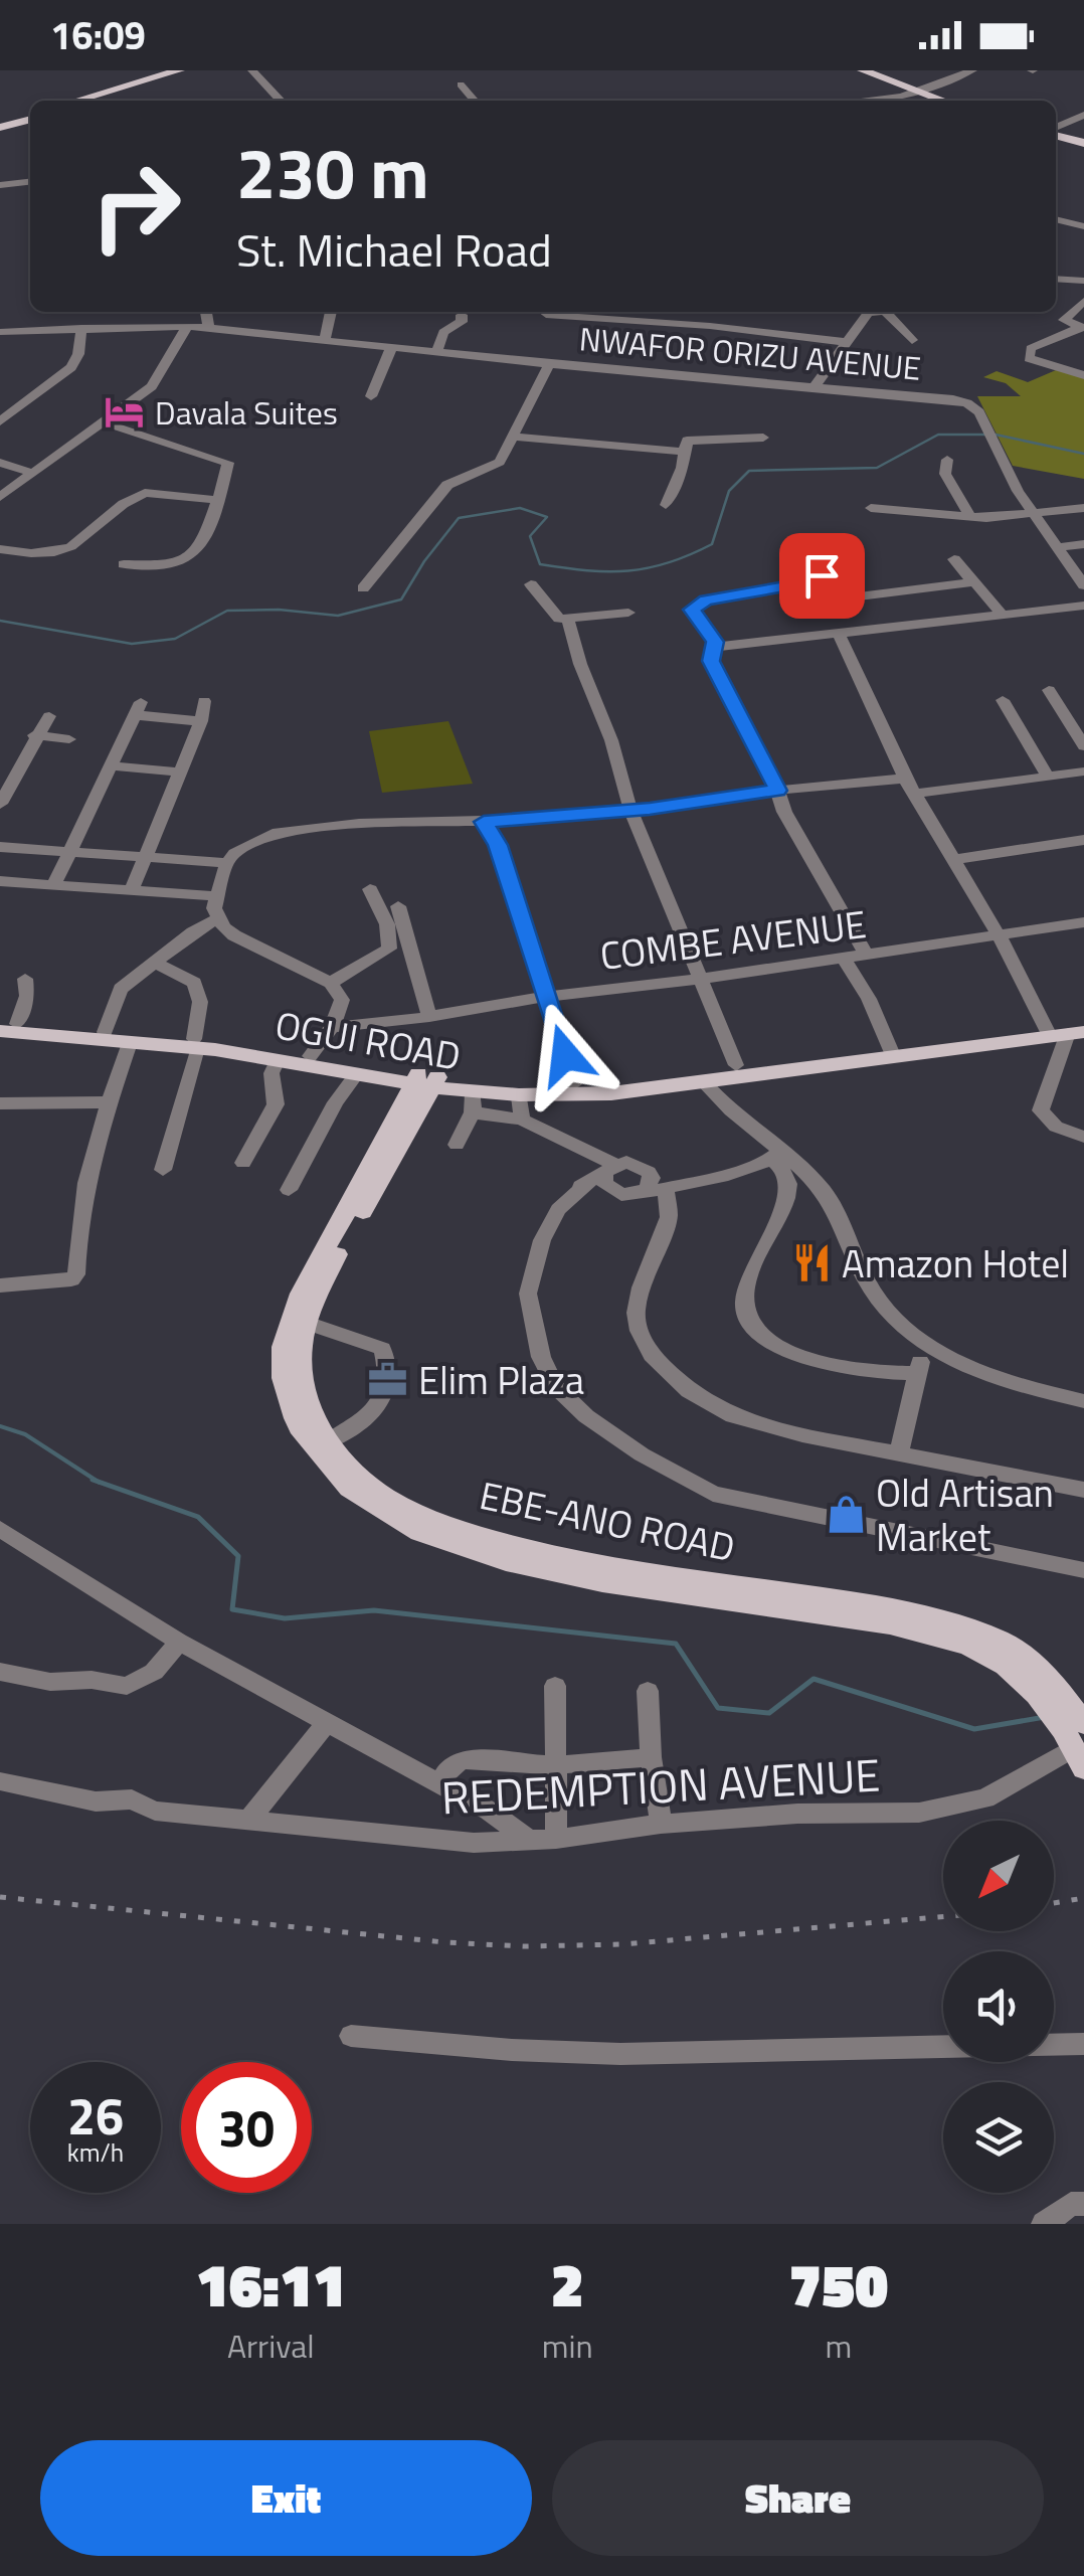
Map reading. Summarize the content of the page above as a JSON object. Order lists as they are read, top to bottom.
{
  "streets": {
    "main road": ["OGUI ROAD", "EBE-ANO ROAD"],
    "street": ["NWAFOR ORIZU AVENUE", "COMBE AVENUE", "REDEMPTION AVENUE"]
  },
  "crossings": [
    ["OGUI ROAD", "EBE-ANO ROAD"],
    ["EBE-ANO ROAD", "REDEMPTION AVENUE"]
  ],
  "places": {
    "hotel": ["Davala Suites"],
    "restaurant": ["Amazon Hotel"],
    "office": ["Elim Plaza"],
    "shop": ["Old Artisan Market"]
  },
  "north": "bottom left",
  "page": {
    "status": "16:09",
    "turn": ["230 m", "St. Michael Road"],
    "speed": "26 km/h",
    "limit": "30",
    "eta": [
      "16:11",
      "Arrival",
      "2",
      "min",
      "750",
      "m"
    ],
    "buttons": ["Exit", "Share"]
  }
}
